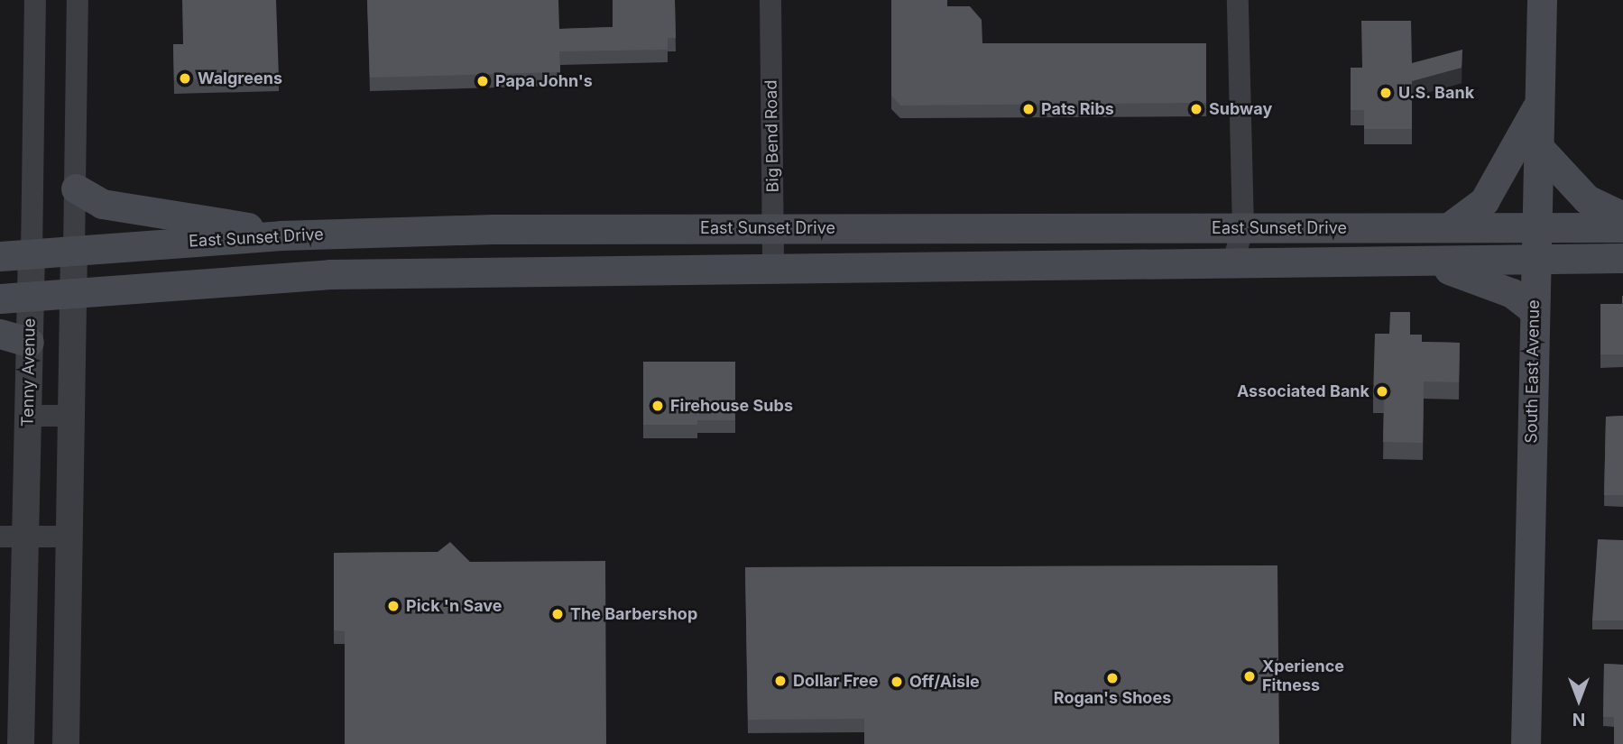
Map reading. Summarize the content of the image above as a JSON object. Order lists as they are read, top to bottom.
{
  "streets": {
    "main road": ["East Sunset Drive", "South East Avenue"],
    "street": ["Big Bend Road", "Tenny Avenue"]
  },
  "crossings": [
    ["Big Bend Road", "East Sunset Drive"],
    ["East Sunset Drive", "South East Avenue"],
    ["East Sunset Drive", "Tenny Avenue"]
  ],
  "places": [
    "Walgreens",
    "Papa John's",
    "U.S. Bank",
    "Pats Ribs",
    "Subway",
    "Associated Bank",
    "Firehouse Subs",
    "Pick 'n Save",
    "The Barbershop",
    "Xperience Fitness",
    "Rogan's Shoes",
    "Dollar Free",
    "Off/Aisle"
  ],
  "north": "bottom"
}
